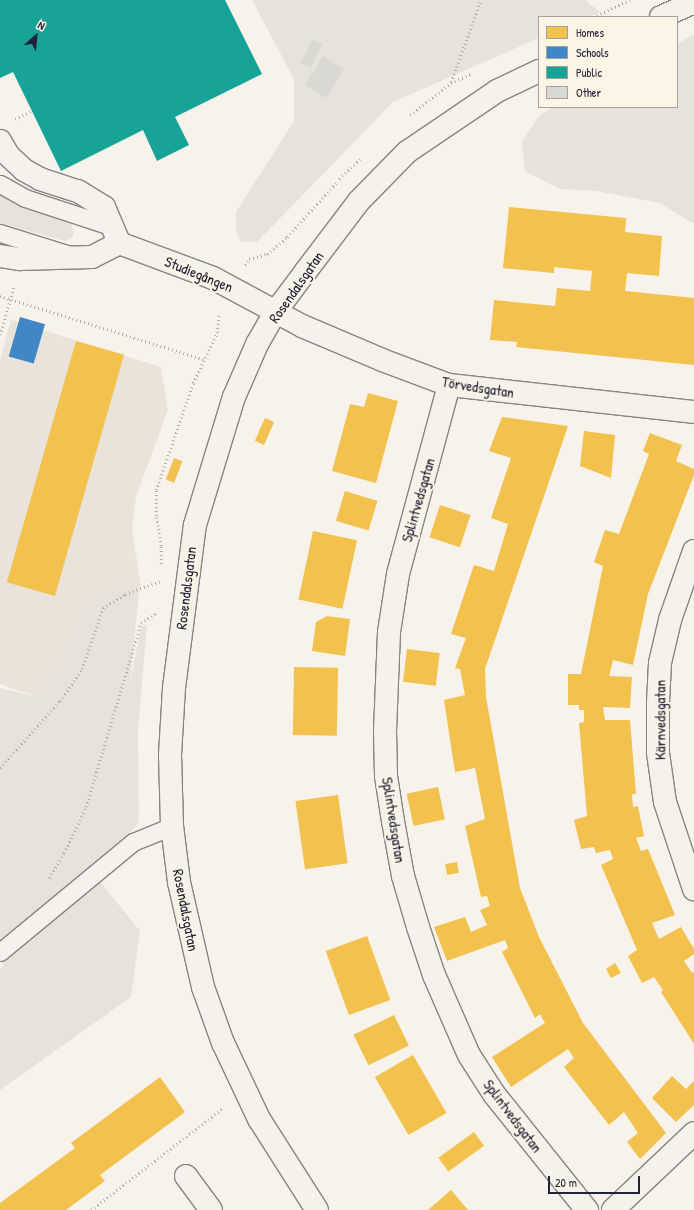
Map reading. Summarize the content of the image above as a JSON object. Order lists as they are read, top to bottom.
{
  "streets": {
    "street": [
      "Studiegången",
      "Rosendalsgatan",
      "Törvedsgatan",
      "Splintvedsgatan",
      "Kärnvedsgatan"
    ]
  },
  "crossings": [
    ["Studiegången", "Rosendalsgatan"],
    ["Studiegången", "Törvedsgatan"],
    ["Rosendalsgatan", "Törvedsgatan"],
    ["Törvedsgatan", "Splintvedsgatan"]
  ],
  "legend": [
    "Homes",
    "Schools",
    "Public",
    "Other"
  ],
  "scale_bar": "20 m",
  "north": "top right"
}
